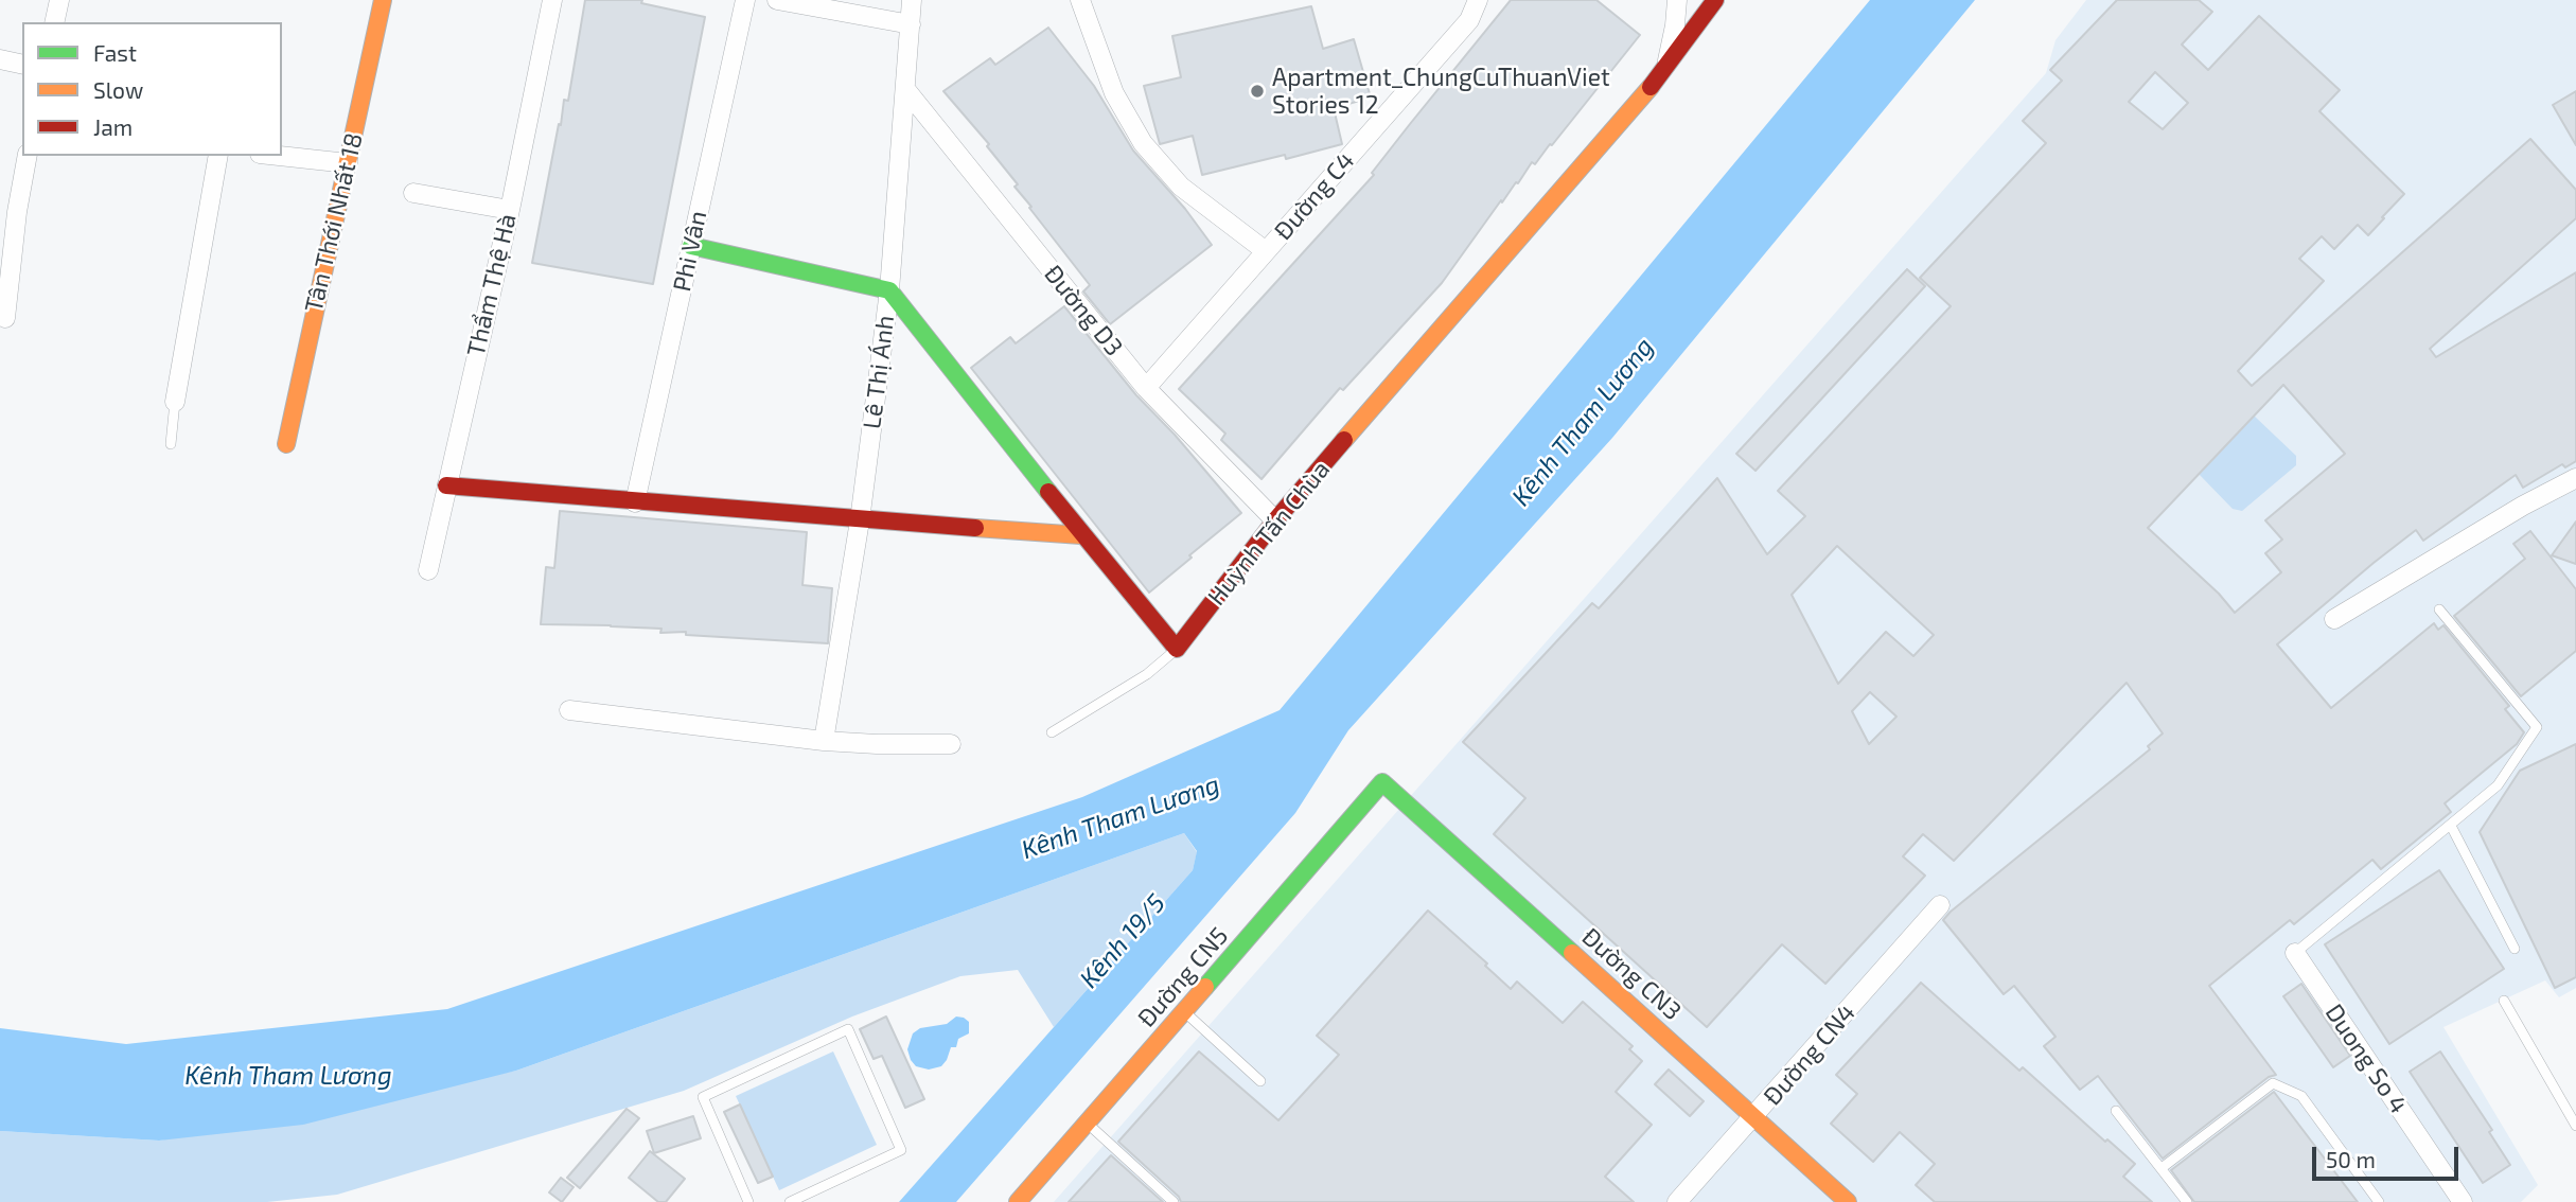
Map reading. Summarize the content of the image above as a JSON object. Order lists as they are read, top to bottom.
{
  "streets": {
    "street": [
      "Đường C4",
      "Tân Thới Nhất 18",
      "Phi Vân",
      "Thẩm Thệ Hà",
      "Đường D3",
      "Lê Thị Ánh",
      "Huỳnh Tấn Chùa",
      "Đường CN3",
      "Đường CN5",
      "Đường CN4",
      "Duong So 4"
    ]
  },
  "crossings": [
    ["Đường C4", "Đường D3"],
    ["Đường D3", "Lê Thị Ánh"],
    ["Đường D3", "Huỳnh Tấn Chùa"],
    ["Đường CN3", "Đường CN5"],
    ["Đường CN3", "Đường CN4"]
  ],
  "water": ["Kênh Tham Lương", "Kênh 19/5"],
  "places": ["Apartment_ChungCuThuanViet Stories 12"],
  "legend": ["Fast", "Slow", "Jam"],
  "scale_bar": "50 m"
}
